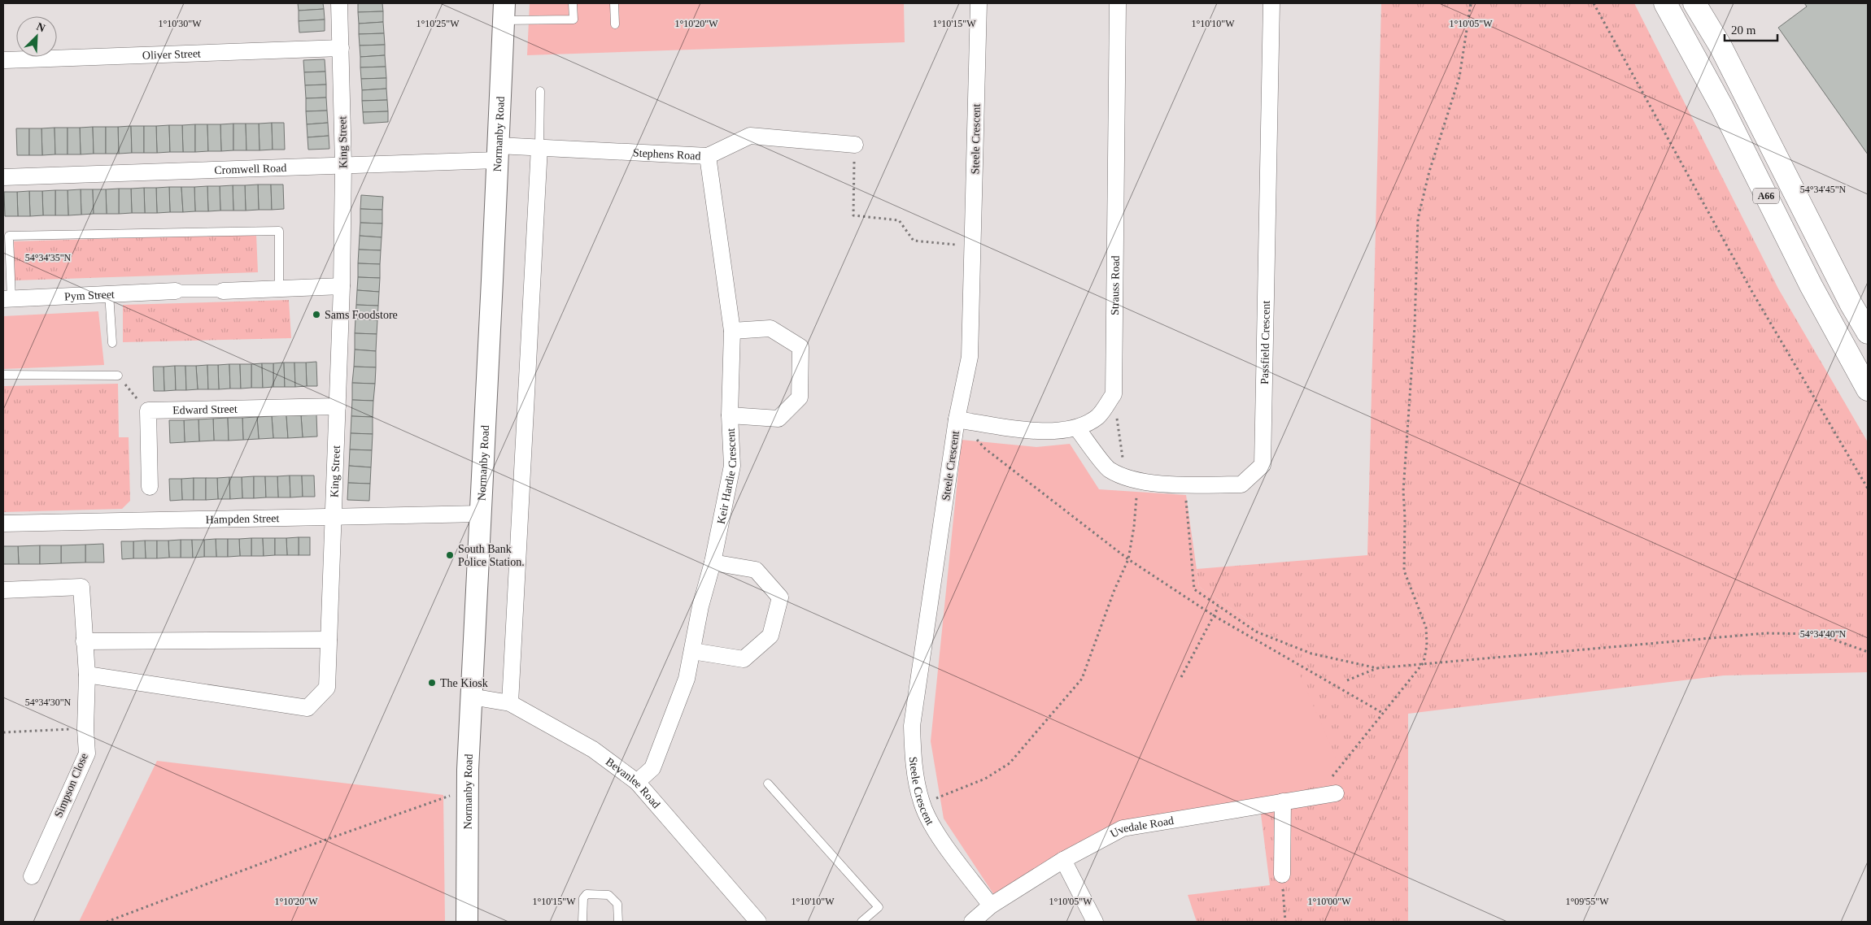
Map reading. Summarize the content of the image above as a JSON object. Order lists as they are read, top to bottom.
{
  "streets": {
    "highway": ["A66"],
    "street": [
      "Oliver Street",
      "Normanby Road",
      "Steele Crescent",
      "King Street",
      "Stephens Road",
      "Cromwell Road",
      "Strauss Road",
      "Pym Street",
      "Passfield Crescent",
      "Edward Street",
      "Keir Hardie Crescent",
      "Hampden Street",
      "Bevanlee Road",
      "Simpson Close",
      "Uvedale Road"
    ]
  },
  "crossings": [
    ["Oliver Street", "King Street"],
    ["Normanby Road", "Stephens Road"],
    ["Normanby Road", "Cromwell Road"],
    ["Normanby Road", "Hampden Street"],
    ["Normanby Road", "Bevanlee Road"],
    ["Steele Crescent", "Uvedale Road"],
    ["King Street", "Cromwell Road"],
    ["King Street", "Edward Street"],
    ["King Street", "Hampden Street"],
    ["King Street", "Simpson Close"],
    ["Stephens Road", "Cromwell Road"],
    ["Stephens Road", "Keir Hardie Crescent"],
    ["Keir Hardie Crescent", "Bevanlee Road"]
  ],
  "places": ["Sams Foodstore", "South Bank Police Station.", "The Kiosk"],
  "scale_bar": "20 m",
  "north": "top right",
  "coordinates": [
    "1°10'30\"W",
    "1°10'25\"W",
    "1°10'20\"W",
    "1°10'15\"W",
    "1°10'10\"W",
    "1°10'05\"W",
    "54°34'45\"N",
    "54°34'35\"N",
    "54°34'40\"N",
    "54°34'30\"N",
    "1°10'00\"W",
    "1°09'55\"W"
  ]
}
